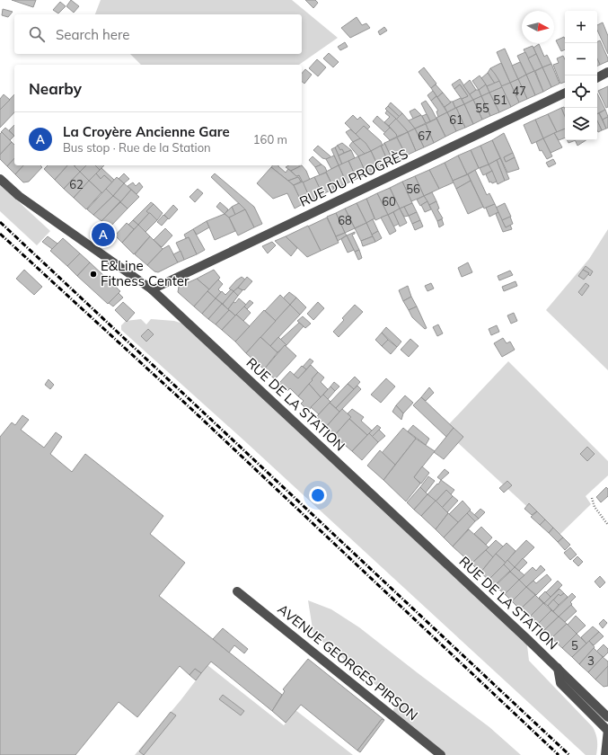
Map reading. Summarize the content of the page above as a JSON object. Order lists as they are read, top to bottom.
{
  "streets": {
    "street": ["RUE DU PROGRÈS", "RUE DE LA STATION", "AVENUE GEORGES PIRSON"]
  },
  "crossings": [
    ["RUE DU PROGRÈS", "RUE DE LA STATION"]
  ],
  "places": ["E&Line Fitness Center"],
  "house_numbers": [
    "47",
    "51",
    "55",
    "61",
    "67",
    "62",
    "56",
    "60",
    "68",
    "5",
    "3"
  ],
  "north": "right",
  "page": {
    "map_buttons": ["+", "−"],
    "search": "Search here",
    "heading": "Nearby",
    "list": [
      {
        "mark": "A",
        "name": "La Croyère Ancienne Gare",
        "note": "Bus stop · Rue de la Station",
        "value": "160 m"
      }
    ],
    "pins": "A"
  }
}
